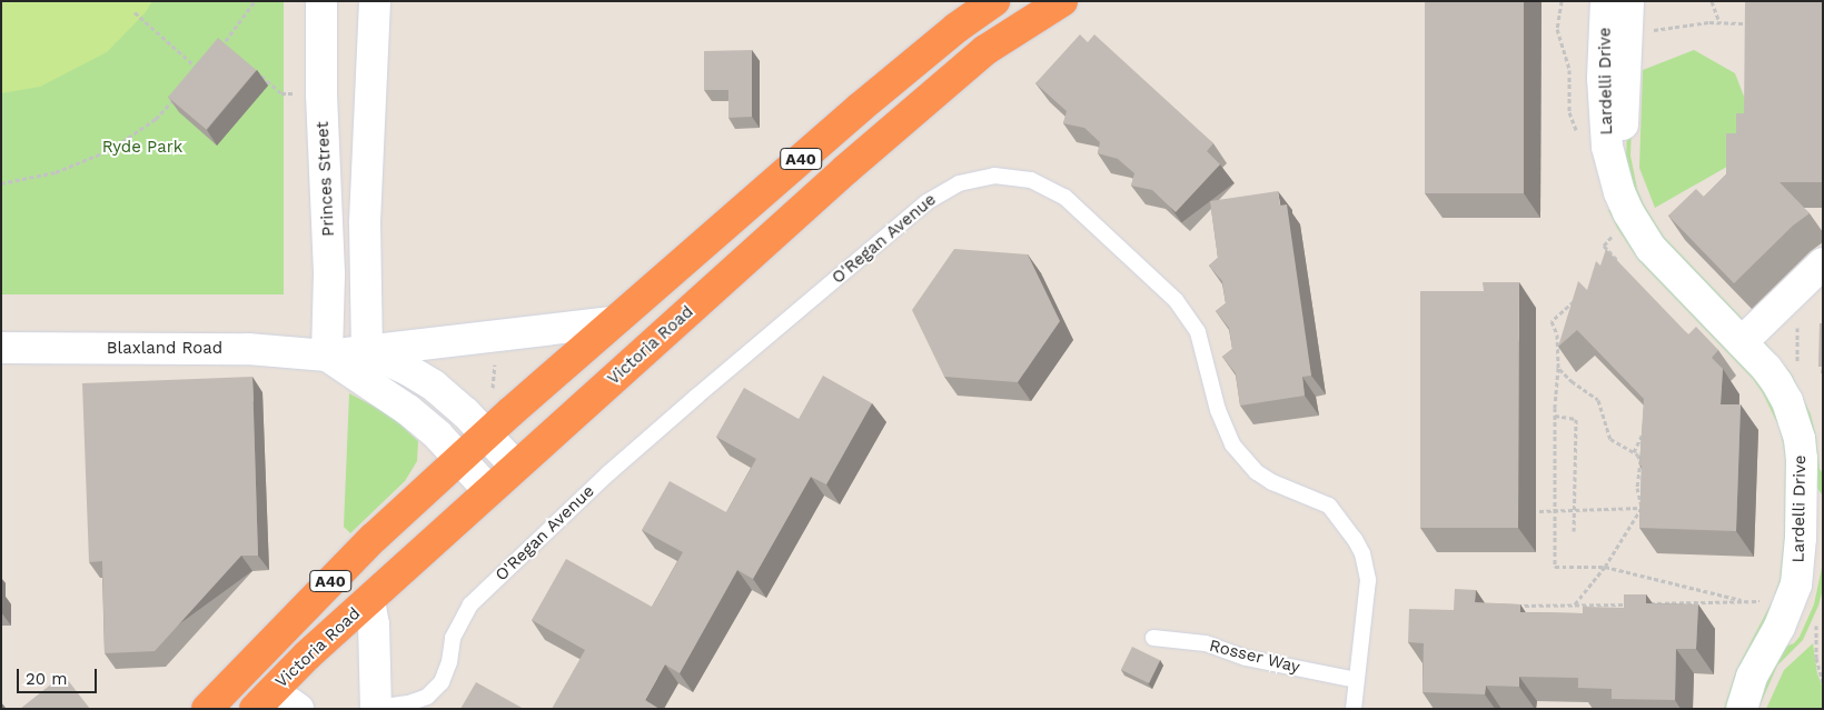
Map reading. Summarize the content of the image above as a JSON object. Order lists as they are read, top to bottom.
{
  "streets": {
    "highway": ["A40", "Victoria Road"],
    "street": ["Lardelli Drive", "Princes Street", "Blaxland Road"],
    "lane": ["O'Regan Avenue", "Rosser Way"]
  },
  "crossings": [
    ["A40", "Blaxland Road"],
    ["Princes Street", "Blaxland Road"],
    ["O'Regan Avenue", "Rosser Way"],
    ["Victoria Road", "Blaxland Road"]
  ],
  "parks": ["Ryde Park"],
  "scale_bar": "20 m"
}
